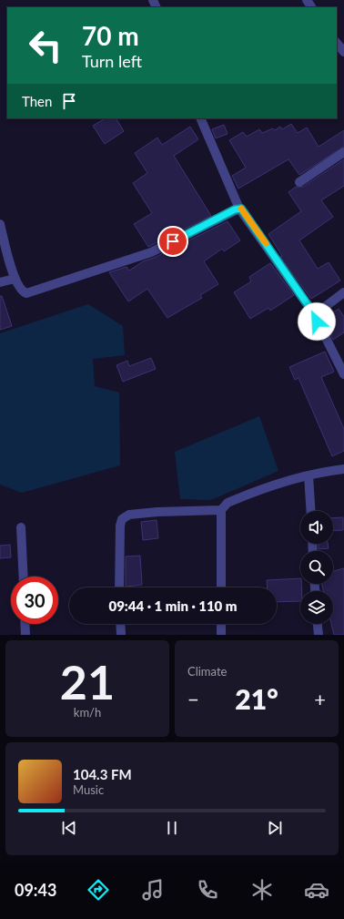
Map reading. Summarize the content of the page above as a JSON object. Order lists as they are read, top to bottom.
{
  "page": {
    "turn": ["70 m", "Turn left"],
    "then": "Then",
    "limit": "30",
    "trip": "09:44 · 1 min · 110 m",
    "tile": [
      ["21", "km/h"],
      "Climate"
    ],
    "heat": ["−", "21°", "+"],
    "song": ["104.3 FM", "Music"],
    "tabs": "09:43"
  }
}
